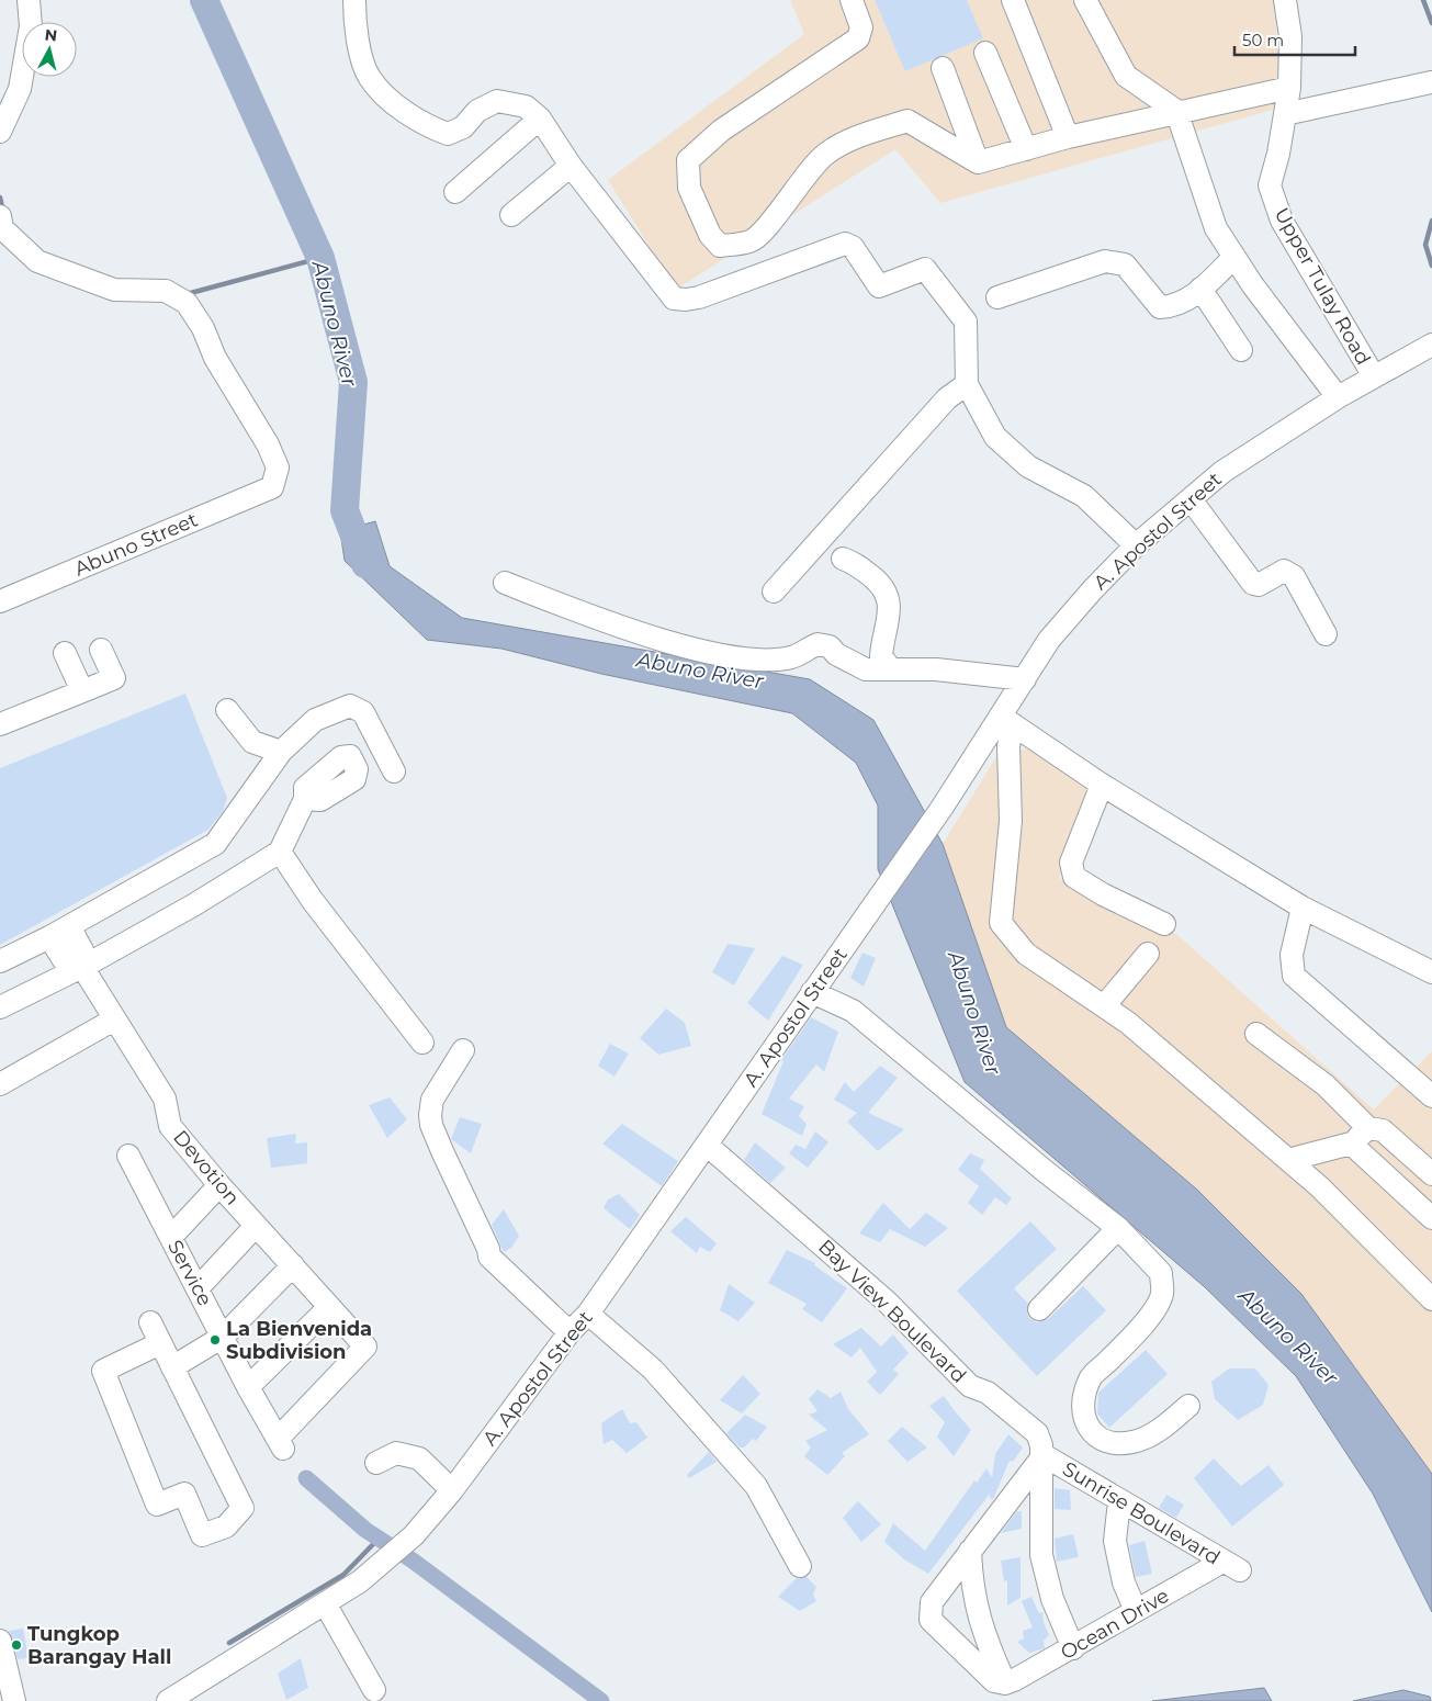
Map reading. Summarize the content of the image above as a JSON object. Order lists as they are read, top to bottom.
{
  "streets": {
    "street": [
      "Upper Tulay Road",
      "A. Apostol Street",
      "Abuno Street",
      "Devotion",
      "Service",
      "Bay View Boulevard",
      "Sunrise Boulevard",
      "Ocean Drive"
    ]
  },
  "crossings": [
    ["Upper Tulay Road", "A. Apostol Street"],
    ["A. Apostol Street", "Bay View Boulevard"],
    ["Devotion", "Service"],
    ["Bay View Boulevard", "Sunrise Boulevard"],
    ["Bay View Boulevard", "Ocean Drive"],
    ["Sunrise Boulevard", "Ocean Drive"]
  ],
  "water": ["Abuno River"],
  "places": ["La Bienvenida Subdivision", "Tungkop Barangay Hall"],
  "scale_bar": "50 m",
  "north": "top"
}
